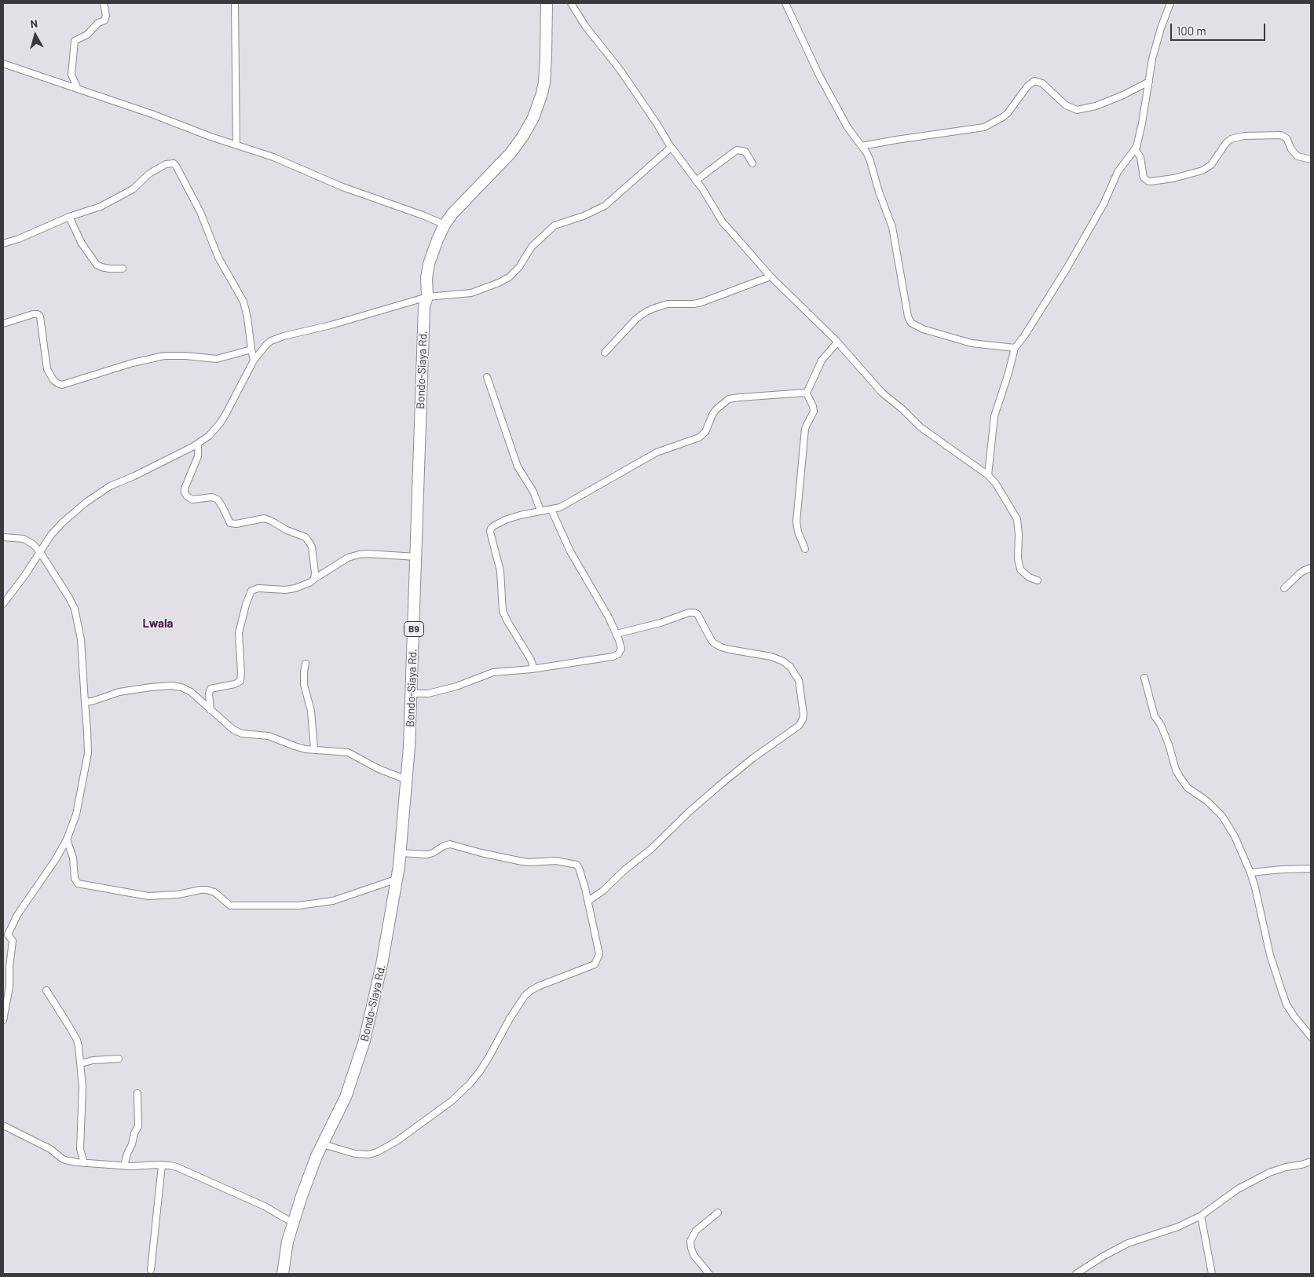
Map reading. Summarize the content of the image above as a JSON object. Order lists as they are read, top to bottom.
{
  "streets": {
    "highway": ["Bondo-Siaya Rd.", "B9"]
  },
  "districts": ["Lwala"],
  "scale_bar": "100 m",
  "north": "top"
}
